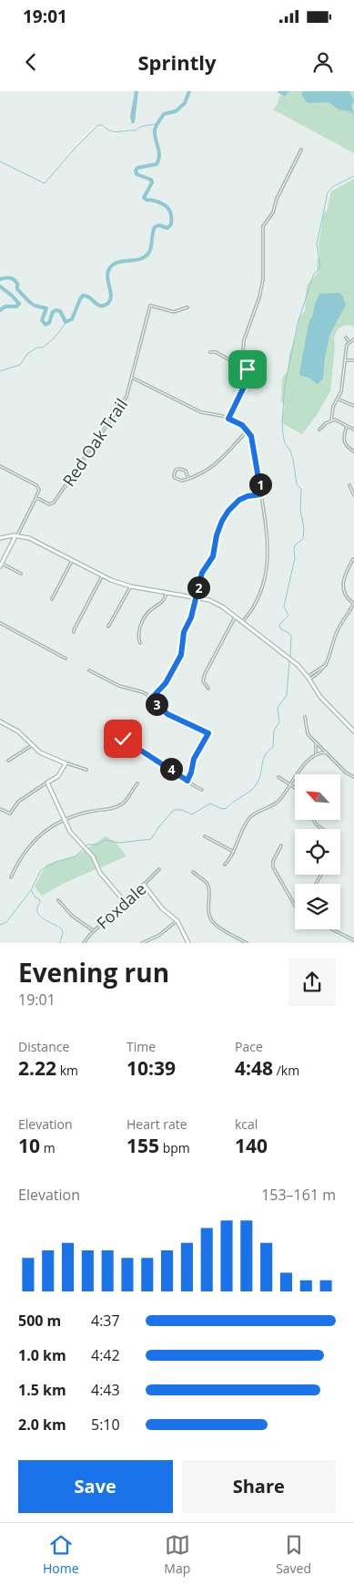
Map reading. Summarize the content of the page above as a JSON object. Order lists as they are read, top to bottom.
{
  "streets": {
    "main road": ["Foxdale"],
    "street": ["Red Oak Trail"]
  },
  "north": "top left",
  "page": {
    "status": "19:01",
    "header": "Sprintly",
    "pins": [
      "1",
      "2",
      "3",
      "4"
    ],
    "heading": ["Evening run", "19:01"],
    "stats": [
      ["Distance", "2.22 km"],
      ["Time", "10:39"],
      ["Pace", "4:48 /km"],
      ["Elevation", "10 m"],
      ["Heart rate", "155 bpm"],
      ["kcal", "140"]
    ],
    "chart": ["Elevation", "153–161 m"],
    "list": [
      {
        "name": "500 m",
        "note": "4:37"
      },
      {
        "name": "1.0 km",
        "note": "4:42"
      },
      {
        "name": "1.5 km",
        "note": "4:43"
      },
      {
        "name": "2.0 km",
        "note": "5:10"
      }
    ],
    "buttons": ["Save", "Share"],
    "tabs": ["Home", "Map", "Saved"]
  }
}
